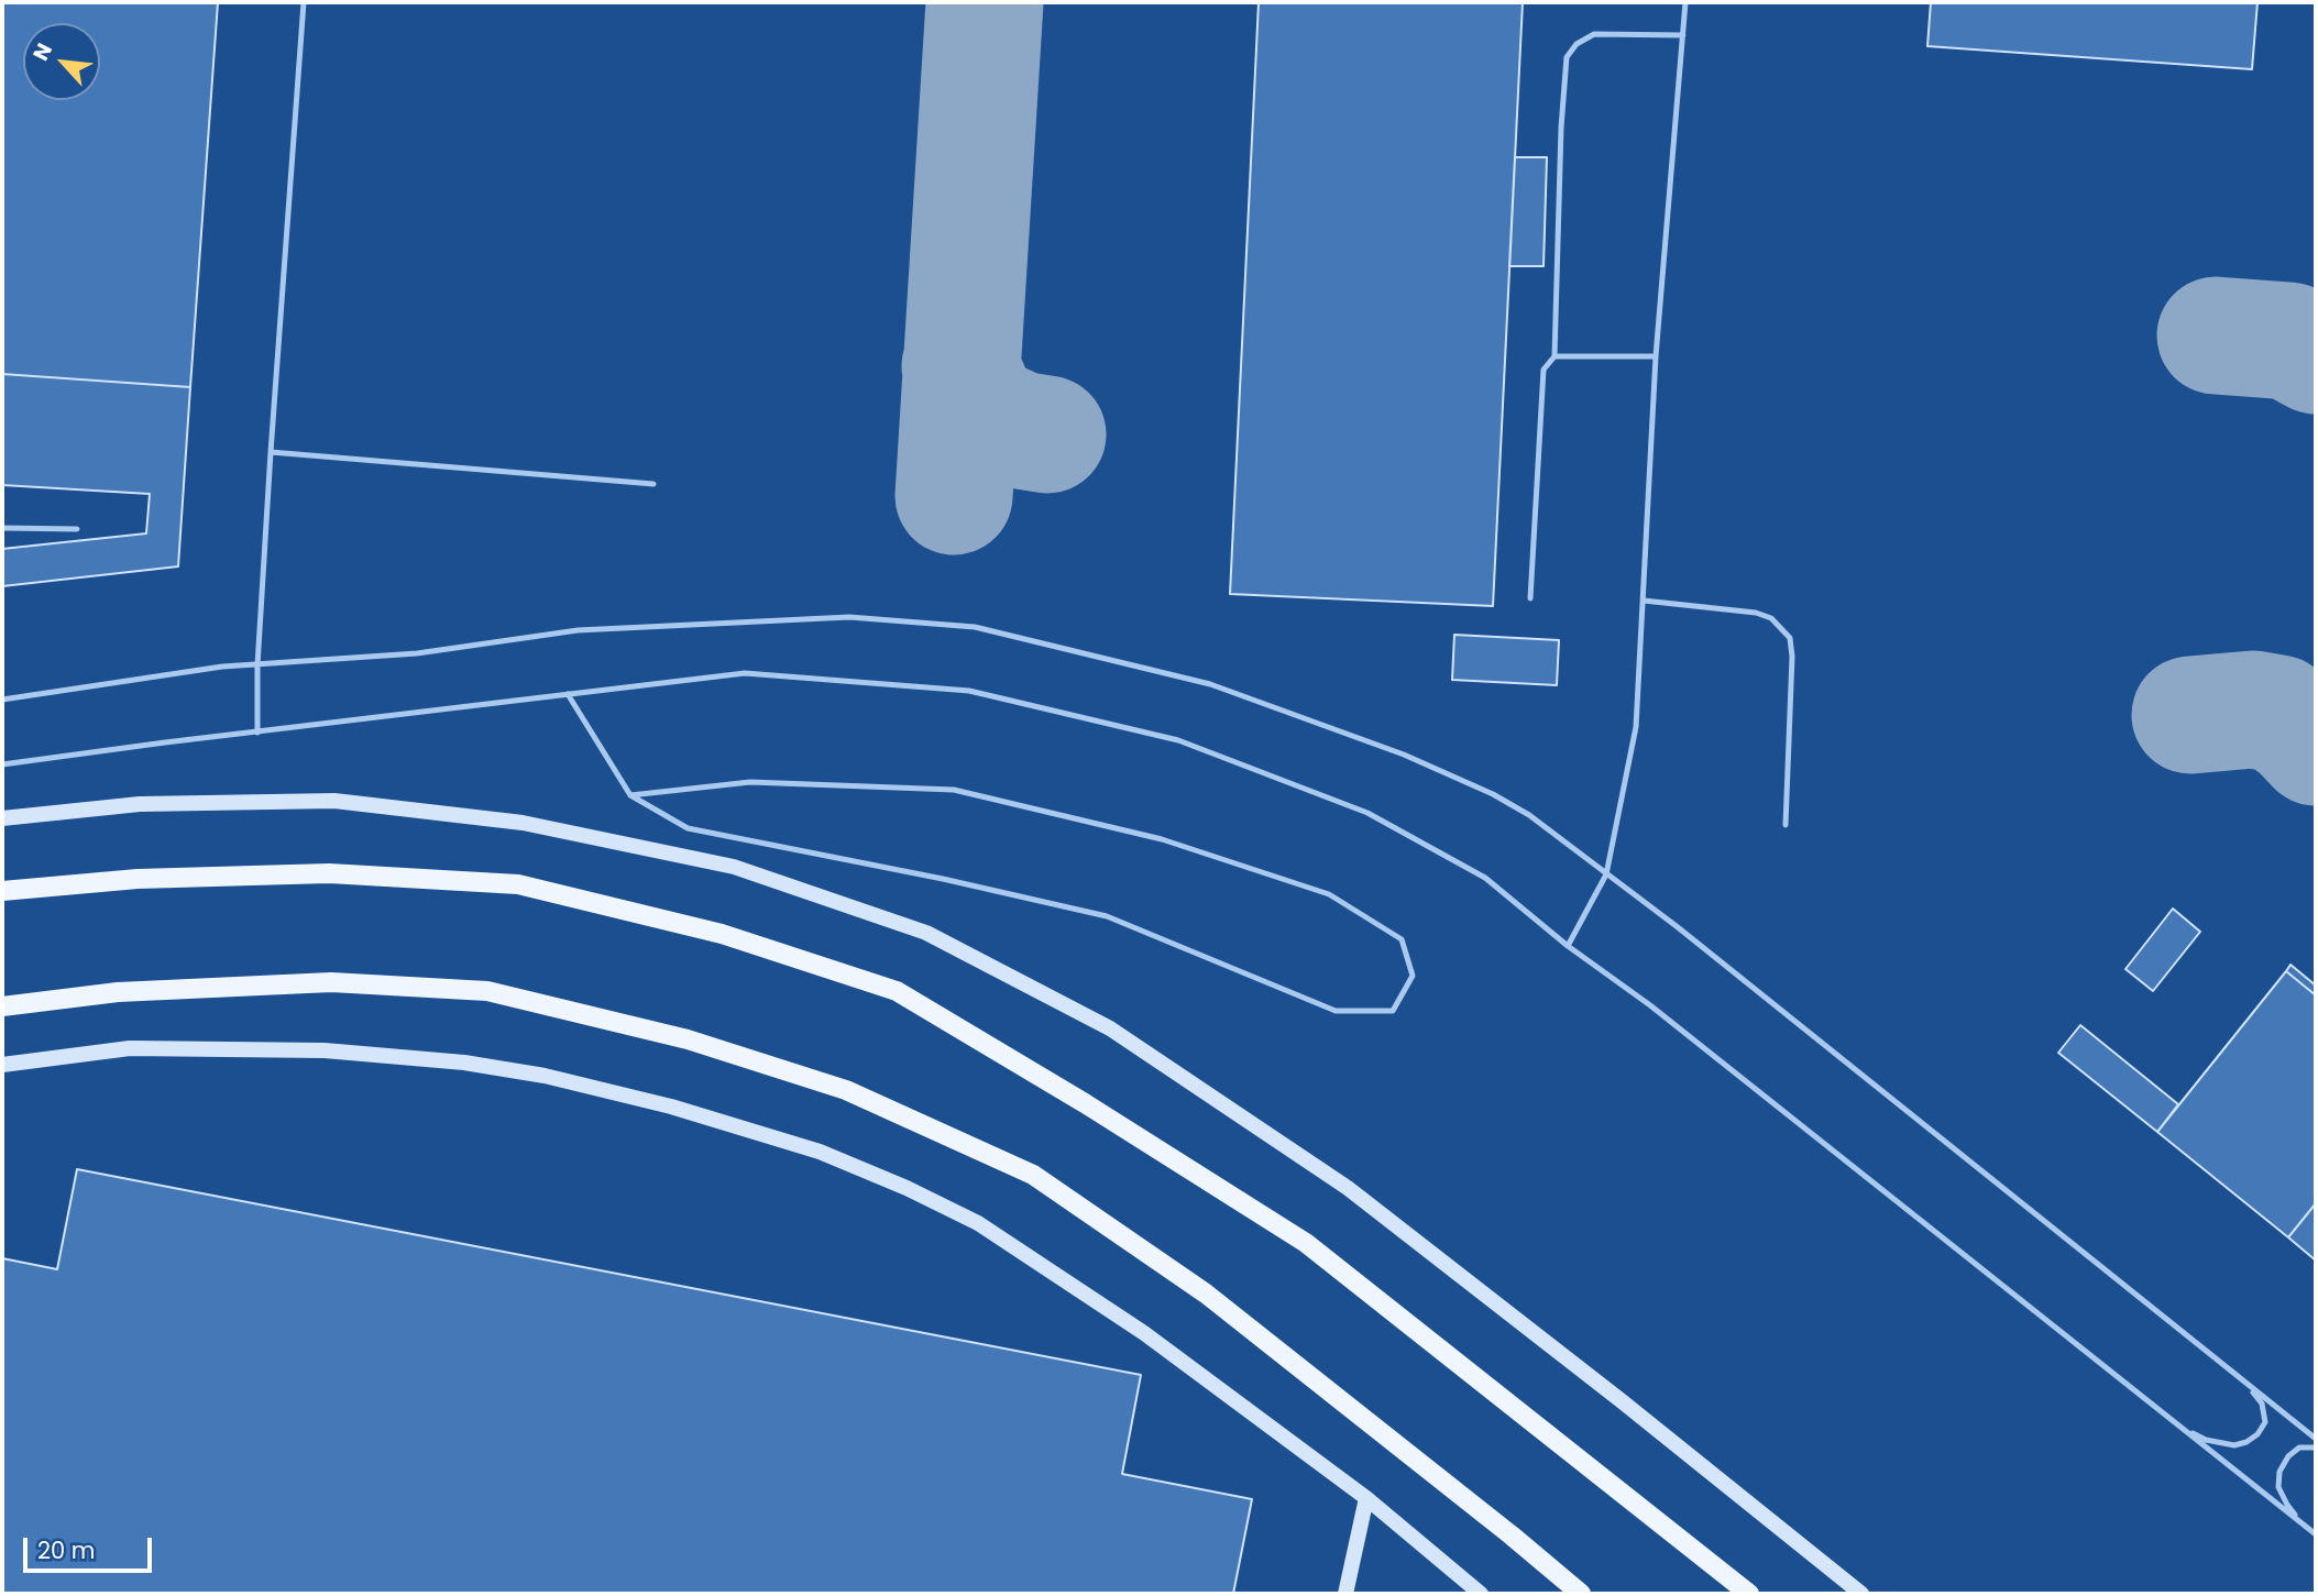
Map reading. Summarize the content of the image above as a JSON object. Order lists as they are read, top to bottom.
{
  "scale_bar": "20 m",
  "north": "top left"
}
